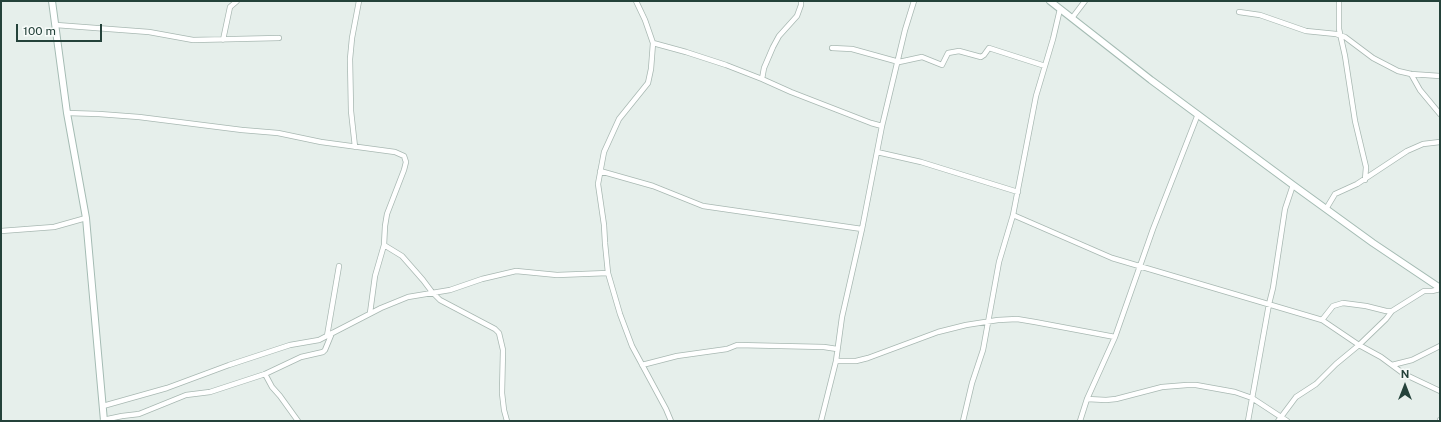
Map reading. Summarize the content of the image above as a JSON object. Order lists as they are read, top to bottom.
{
  "scale_bar": "100 m",
  "north": "top"
}
